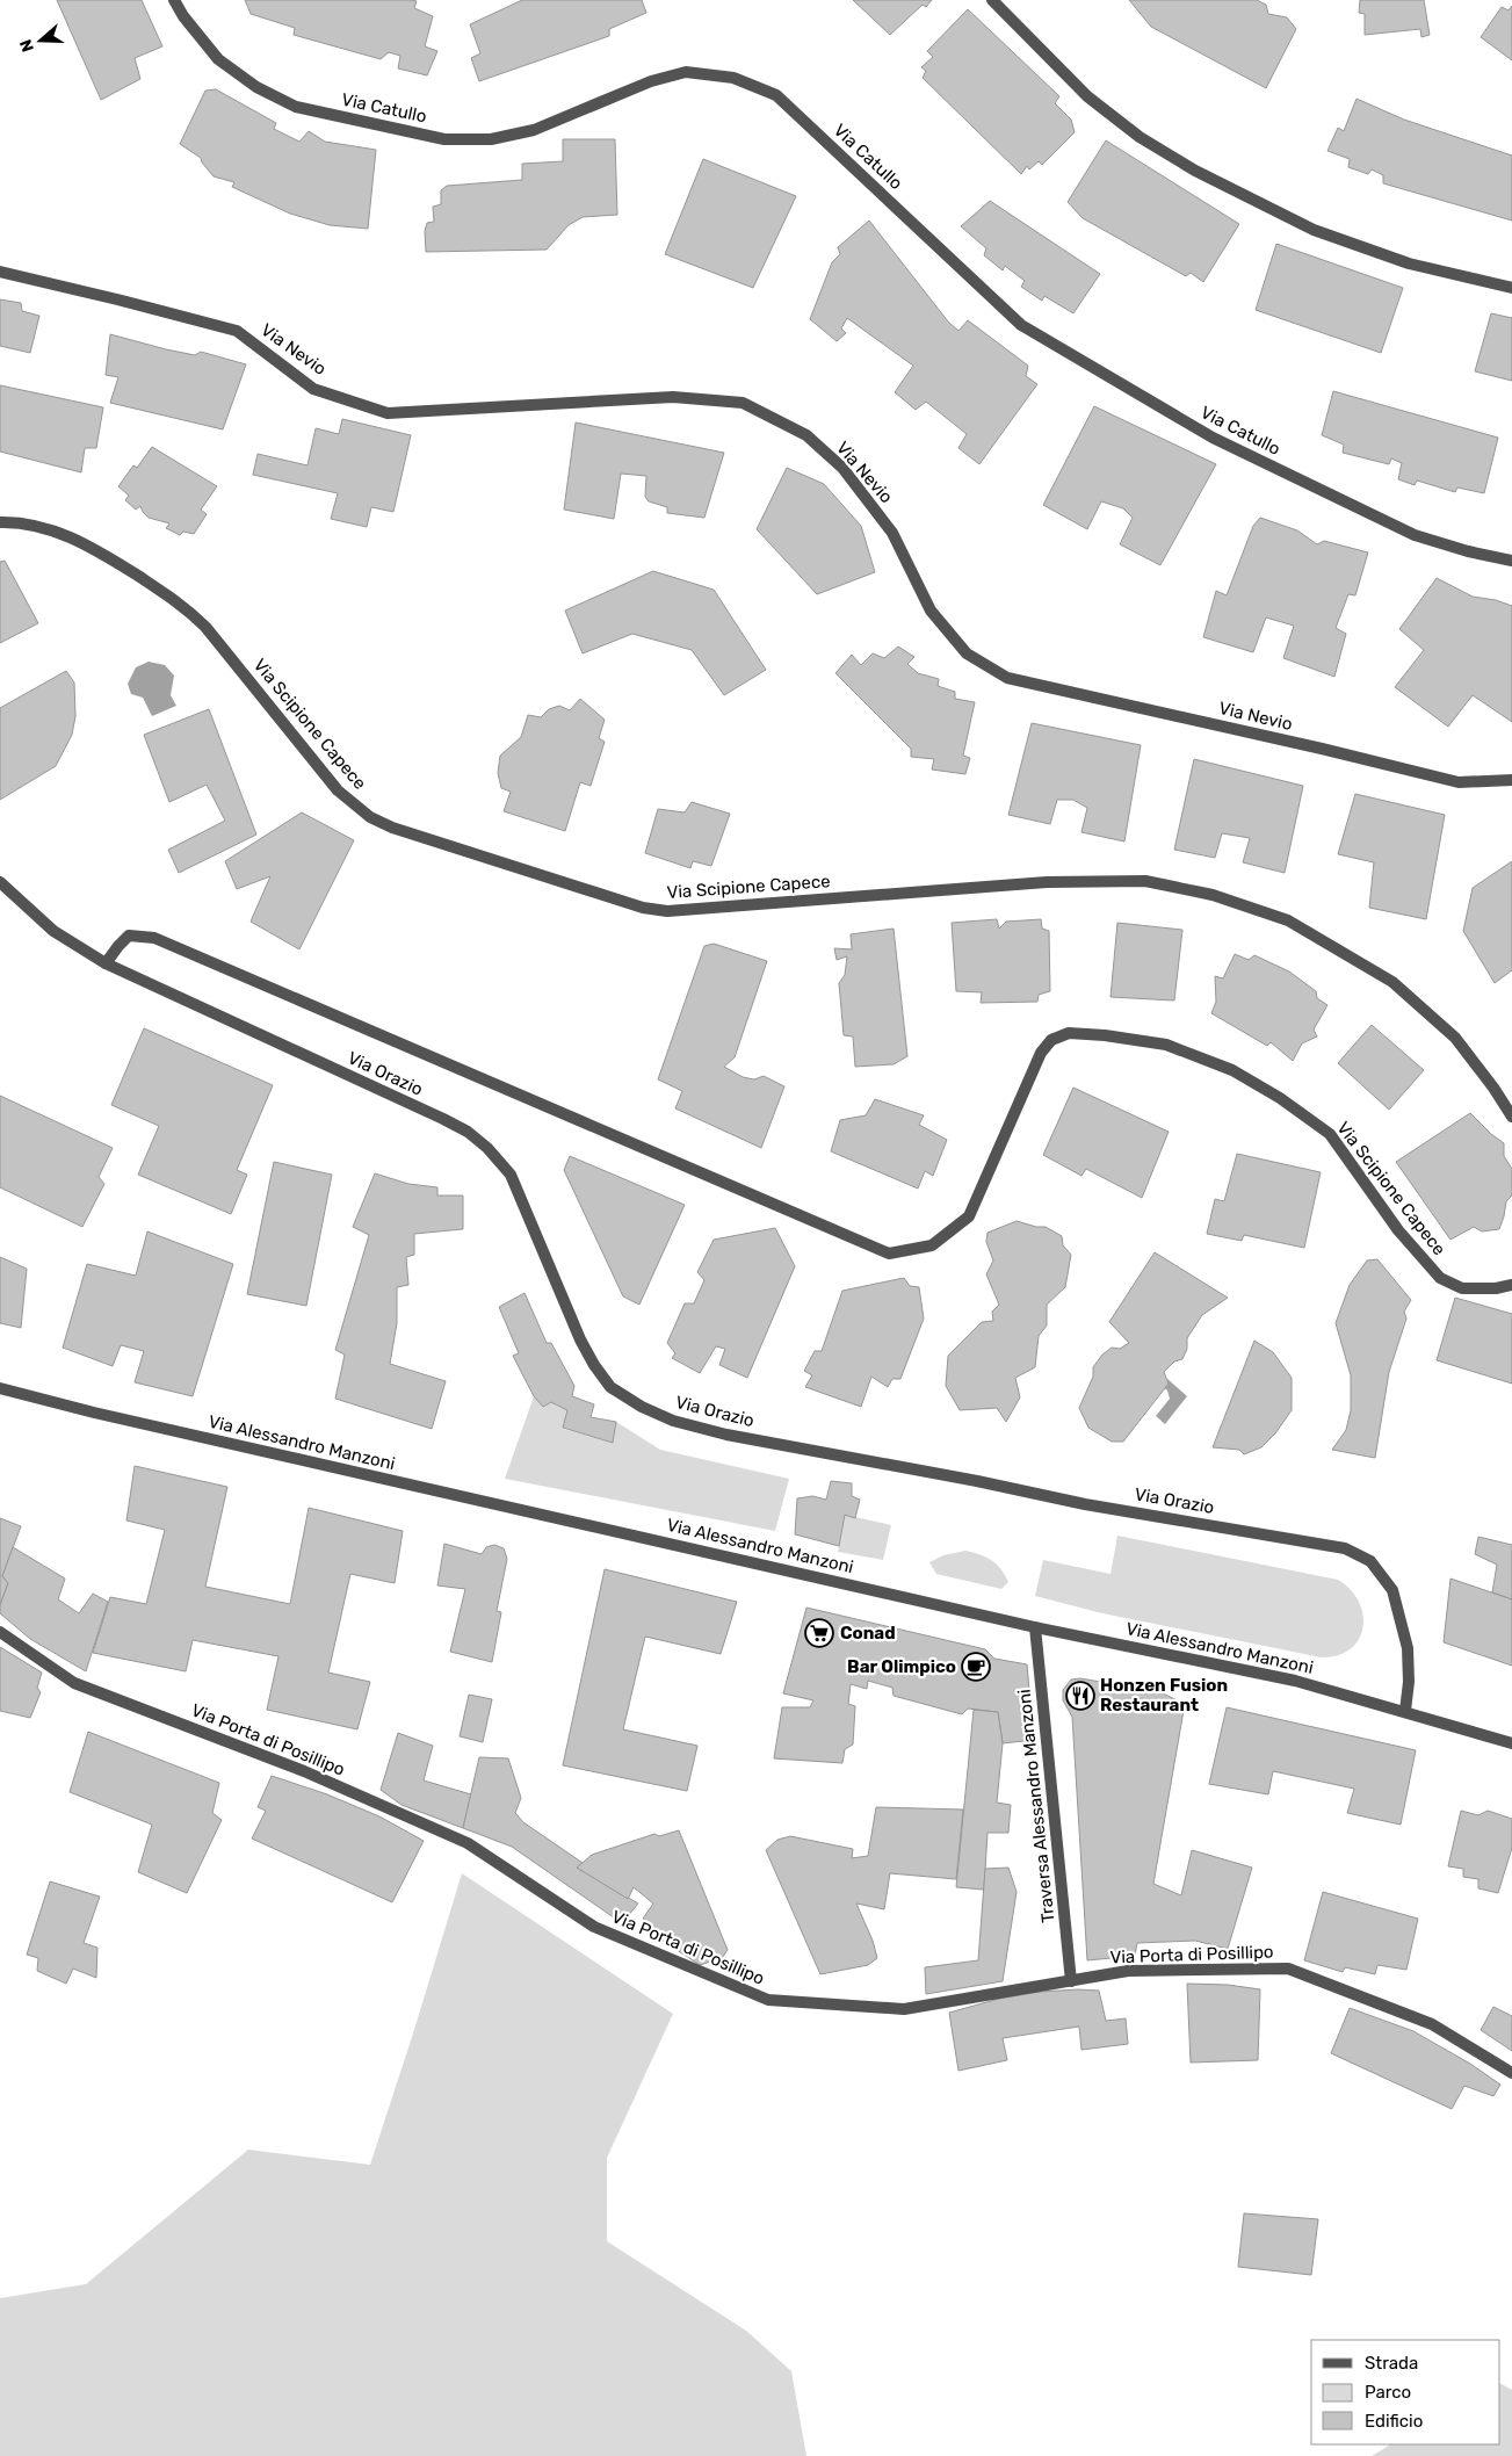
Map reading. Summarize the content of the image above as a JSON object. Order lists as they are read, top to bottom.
{
  "streets": {
    "street": [
      "Via Catullo",
      "Via Nevio",
      "Via Scipione Capece",
      "Via Orazio",
      "Via Alessandro Manzoni",
      "Via Porta di Posillipo",
      "Traversa Alessandro Manzoni"
    ]
  },
  "crossings": [
    ["Via Scipione Capece", "Via Orazio"],
    ["Via Orazio", "Via Alessandro Manzoni"],
    ["Via Alessandro Manzoni", "Traversa Alessandro Manzoni"],
    ["Via Porta di Posillipo", "Traversa Alessandro Manzoni"]
  ],
  "places": {
    "supermarket": ["Conad"],
    "cafe": ["Bar Olimpico"],
    "restaurant": ["Honzen Fusion Restaurant"]
  },
  "legend": ["Strada", "Parco", "Edificio"],
  "north": "left"
}
